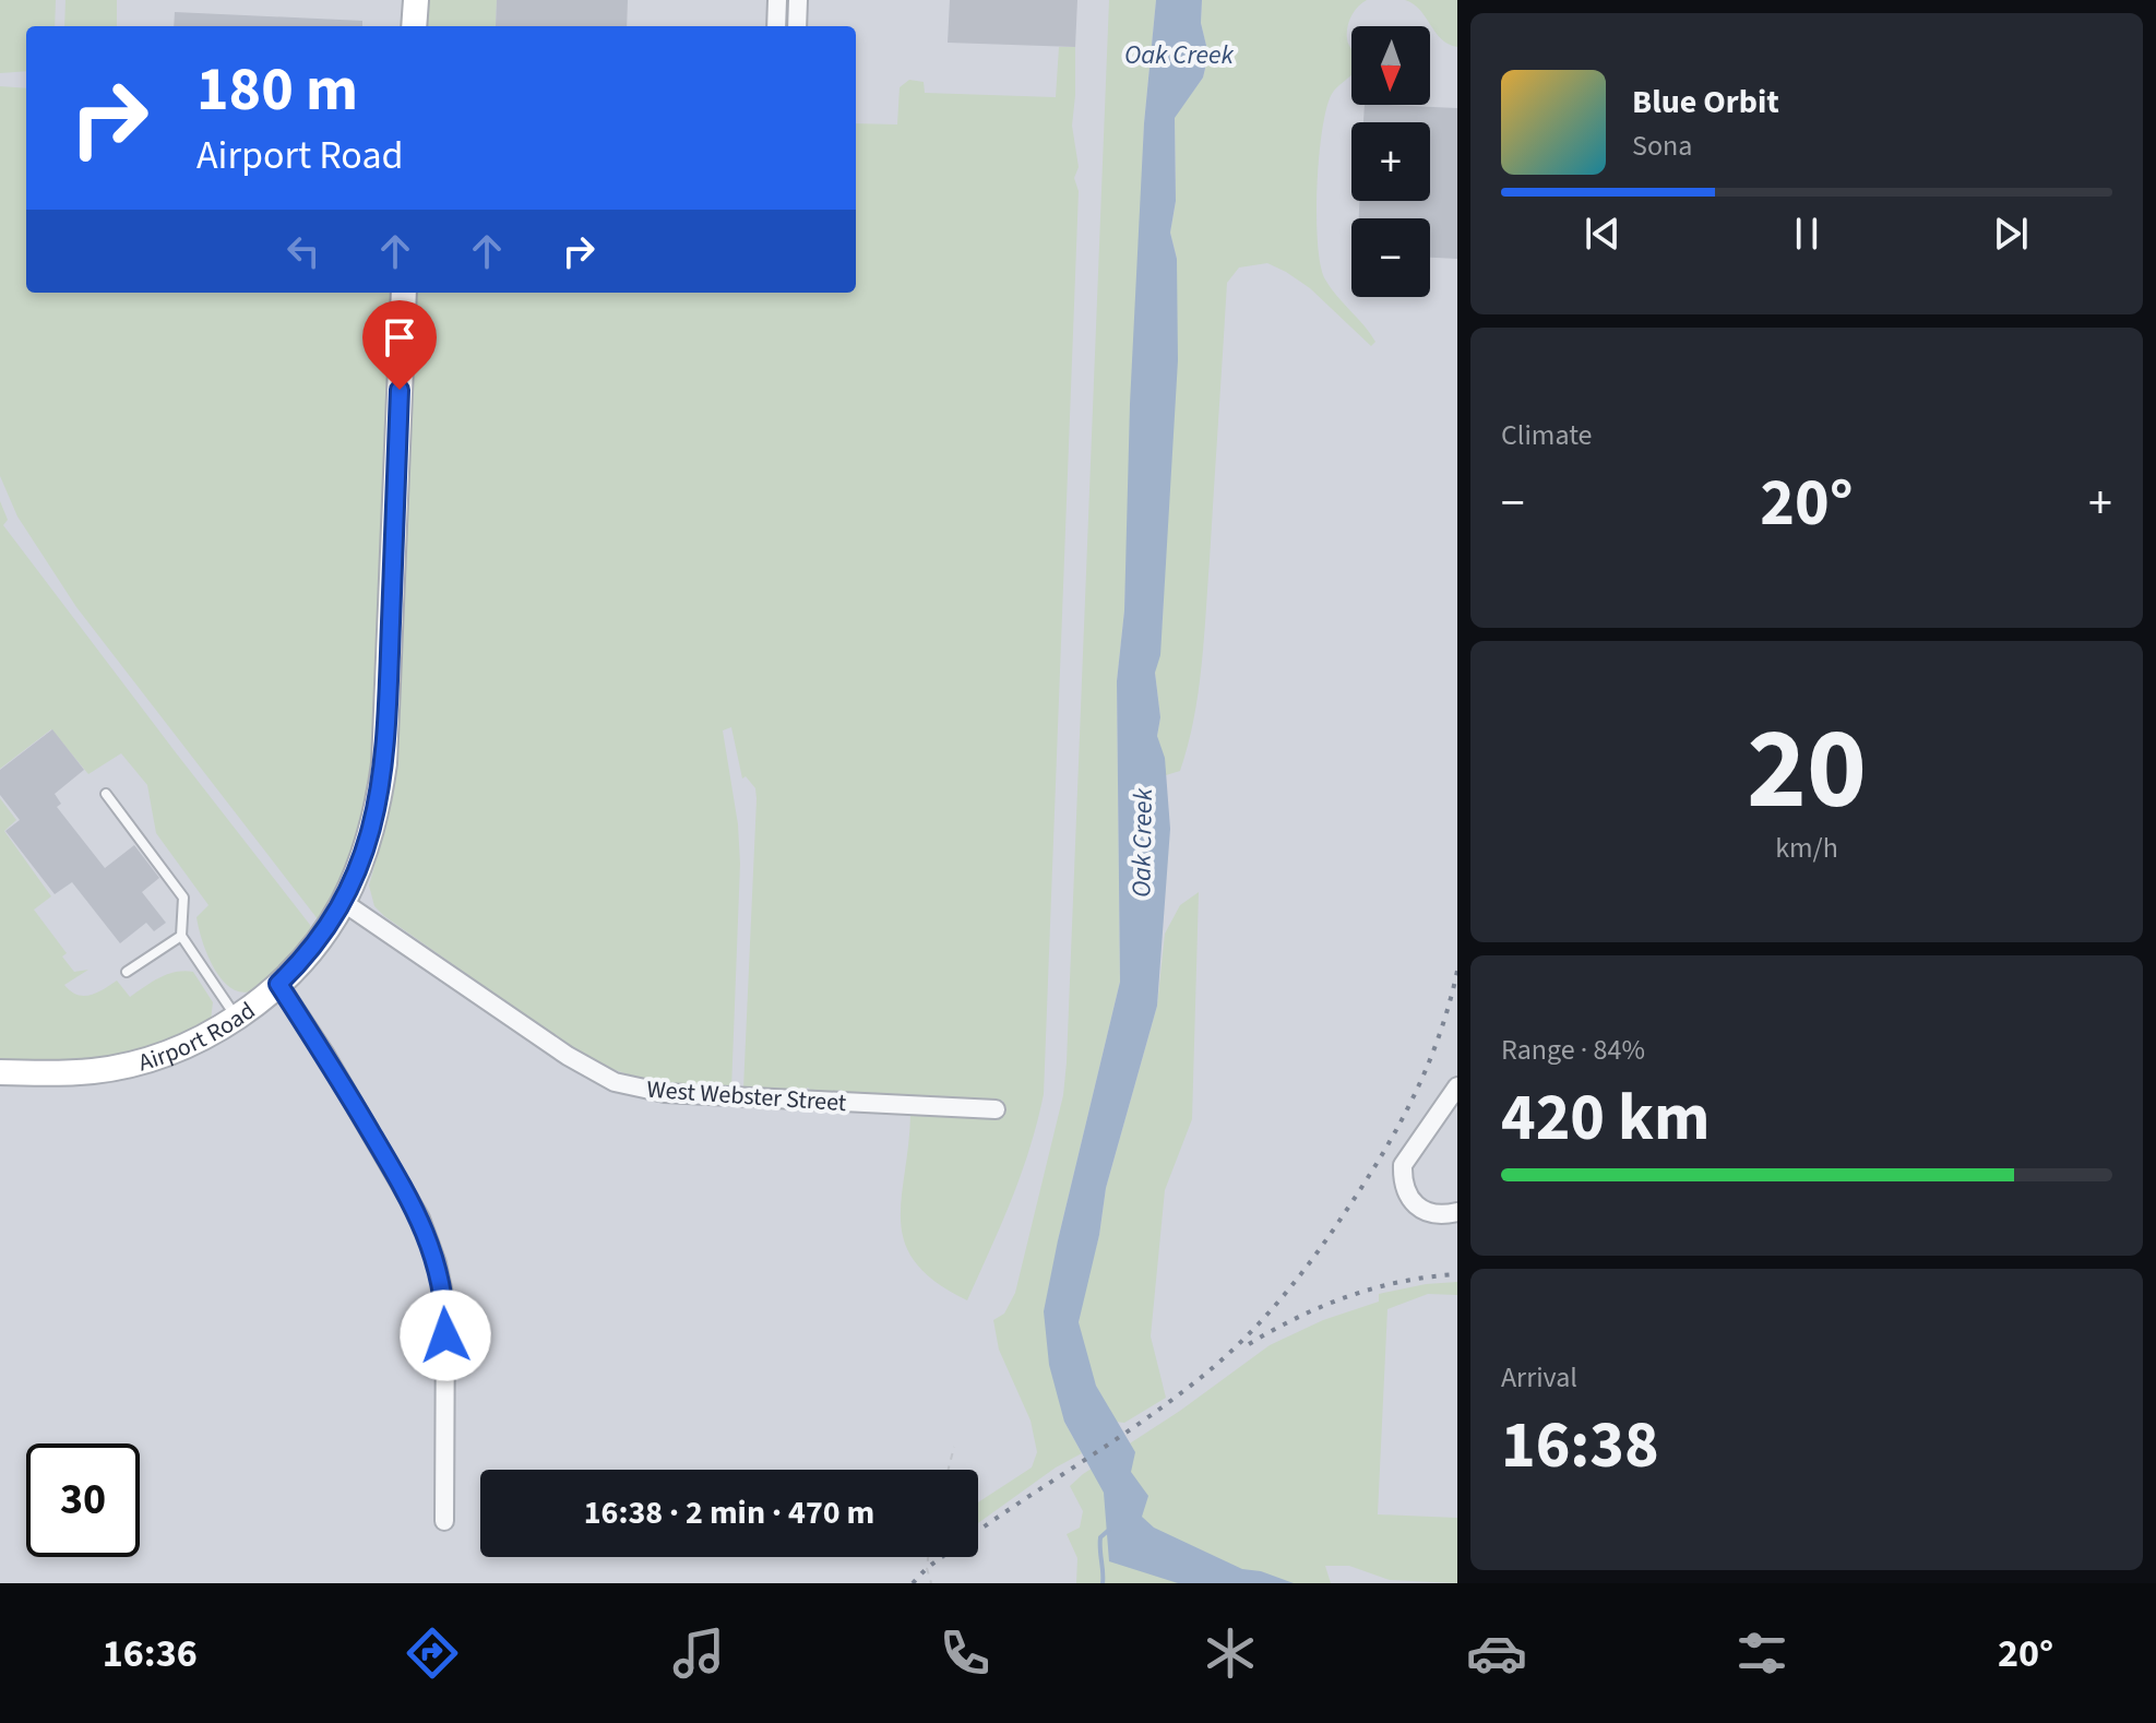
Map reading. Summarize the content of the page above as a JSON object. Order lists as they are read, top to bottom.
{
  "streets": {
    "main road": ["Airport Road"],
    "street": ["West Webster Street"]
  },
  "crossings": [
    ["Airport Road", "West Webster Street"]
  ],
  "water": ["Oak Creek"],
  "north": "bottom",
  "page": {
    "map_buttons": ["+", "−"],
    "turn": ["180 m", "Airport Road"],
    "song": ["Blue Orbit", "Sona"],
    "tile": [
      "Climate",
      ["20", "km/h"],
      ["Range · 84%", "420 km"],
      ["Arrival", "16:38"]
    ],
    "heat": ["−", "20°", "+"],
    "limit": "30",
    "trip": "16:38 · 2 min · 470 m",
    "tabs": ["16:36", "20°"]
  }
}
